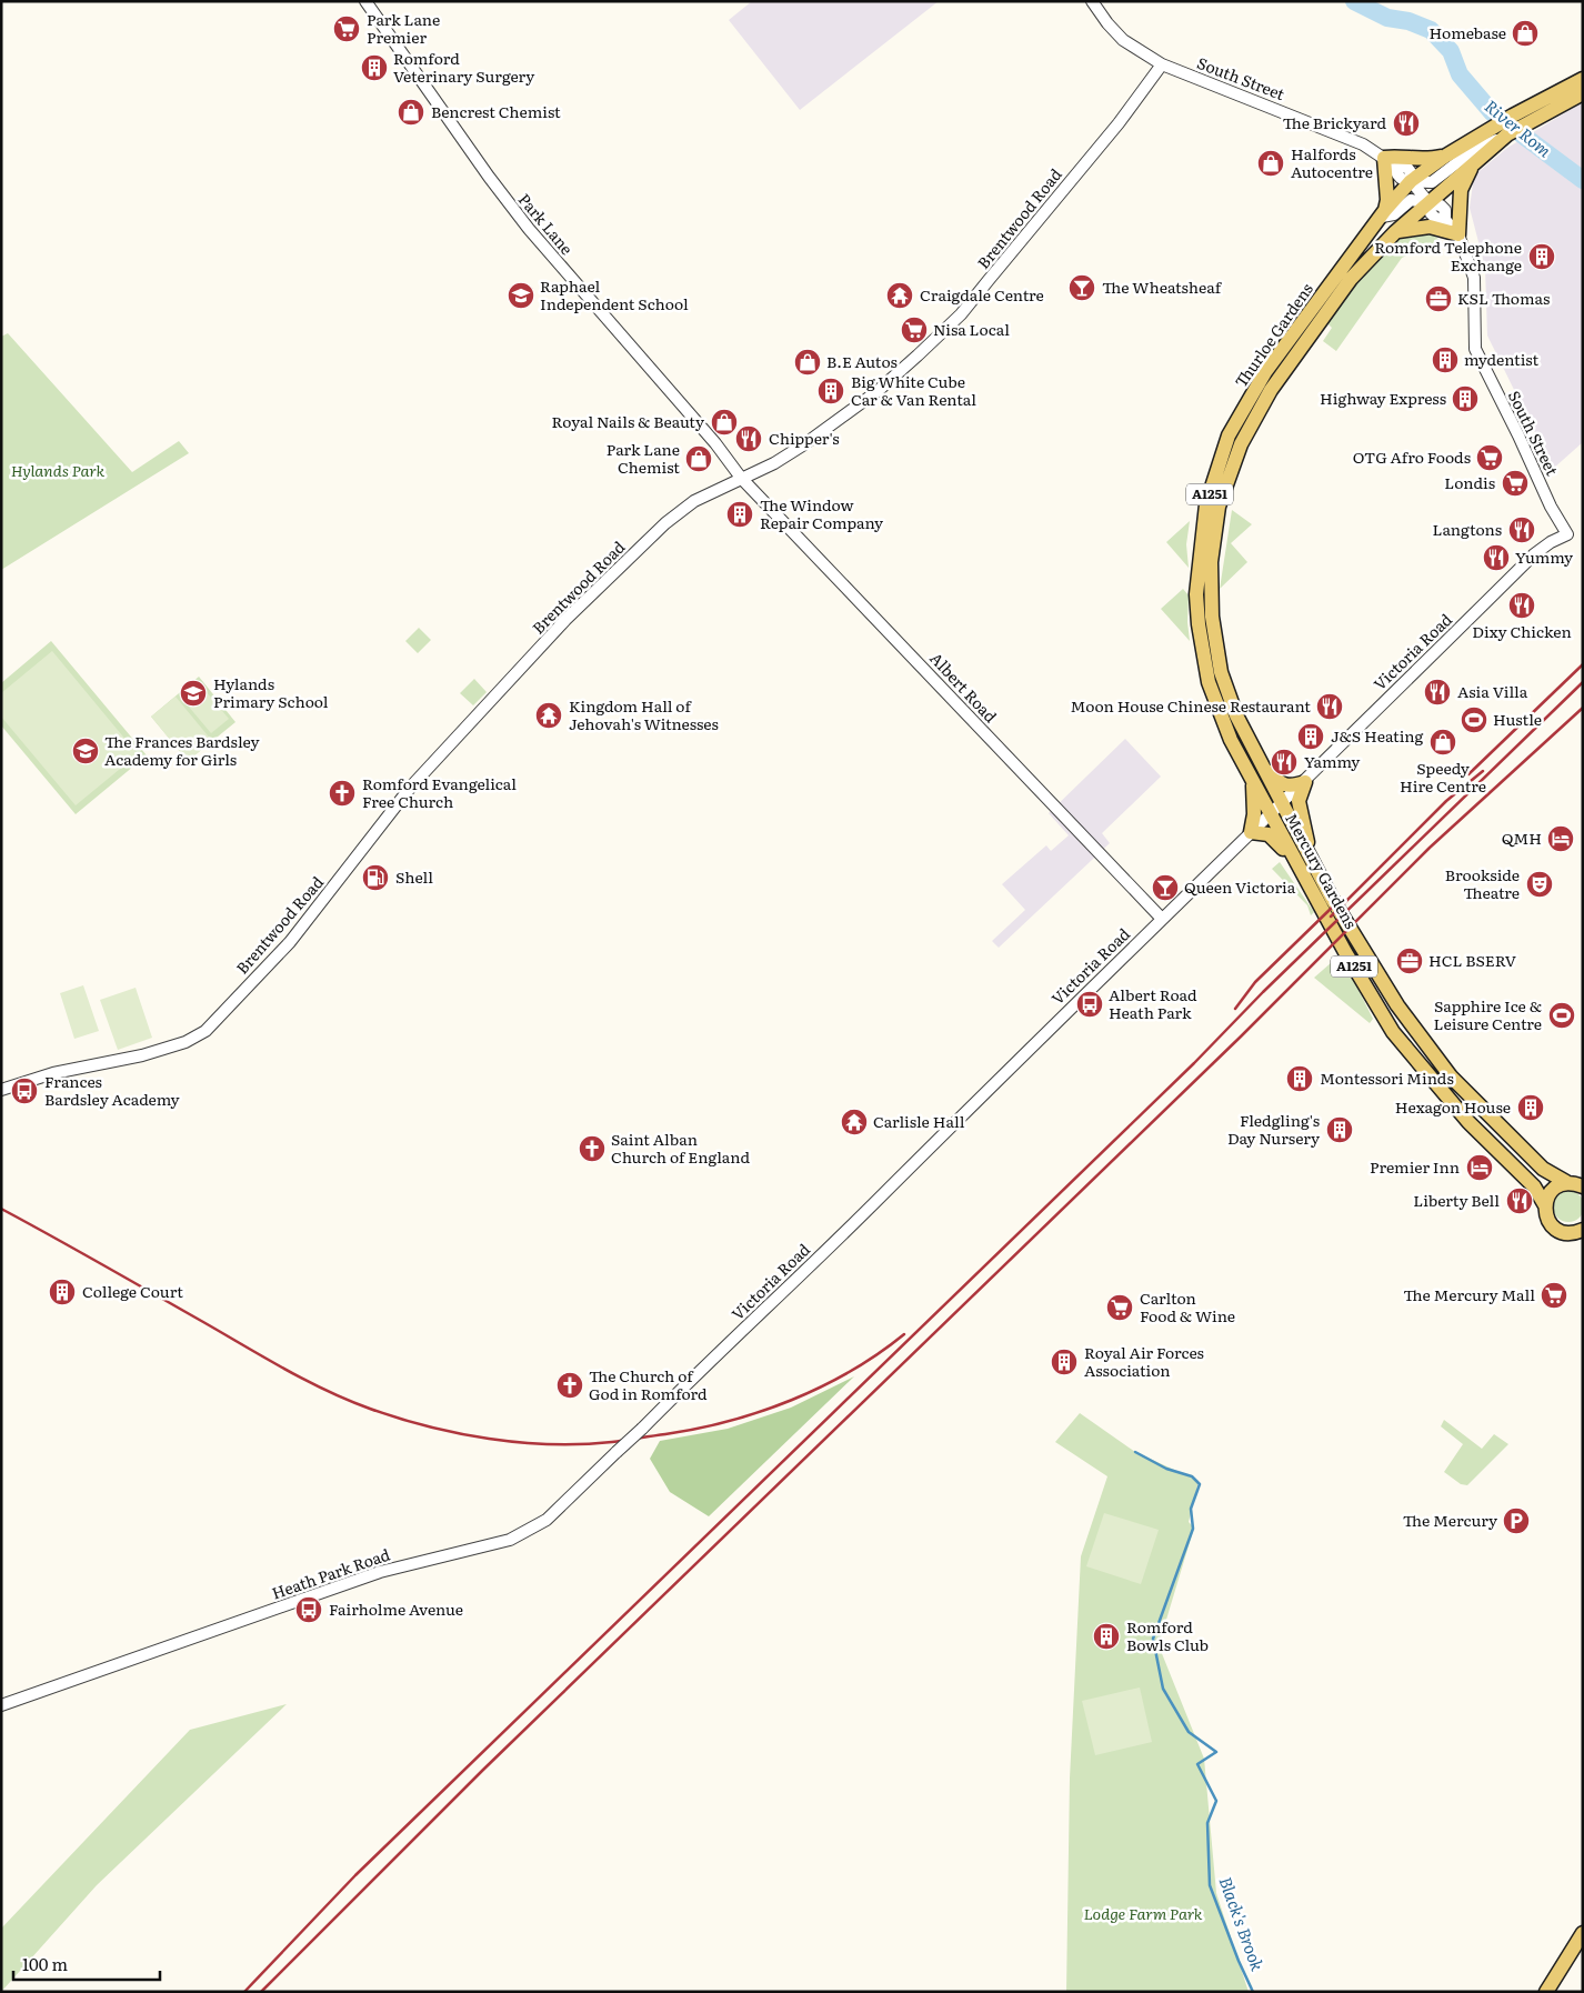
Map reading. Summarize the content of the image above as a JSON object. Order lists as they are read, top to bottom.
{
  "streets": {
    "main road": ["Thurloe Gardens", "A1251", "Mercury Gardens"],
    "street": [
      "South Street",
      "Brentwood Road",
      "Park Lane",
      "Victoria Road",
      "Albert Road",
      "Heath Park Road"
    ]
  },
  "crossings": [
    ["South Street", "Brentwood Road"],
    ["South Street", "Thurloe Gardens"],
    ["South Street", "A1251"],
    ["South Street", "Victoria Road"],
    ["Brentwood Road", "Park Lane"],
    ["Brentwood Road", "Albert Road"],
    ["Park Lane", "Albert Road"],
    ["Thurloe Gardens", "A1251"],
    ["Thurloe Gardens", "Victoria Road"],
    ["Thurloe Gardens", "Mercury Gardens"],
    ["A1251", "Victoria Road"],
    ["A1251", "Mercury Gardens"],
    ["Victoria Road", "Albert Road"],
    ["Victoria Road", "Mercury Gardens"],
    ["Victoria Road", "Heath Park Road"]
  ],
  "water": ["River Rom", "Black's Brook"],
  "parks": ["Hylands Park", "Lodge Farm Park"],
  "places": {
    "supermarket": [
      "Park Lane Premier",
      "Nisa Local",
      "OTG Afro Foods",
      "Londis",
      "The Mercury Mall",
      "Carlton Food & Wine"
    ],
    "shop": [
      "Homebase",
      "Bencrest Chemist",
      "Halfords Autocentre",
      "B.E Autos",
      "Royal Nails & Beauty",
      "Park Lane Chemist",
      "Speedy Hire Centre"
    ],
    "building": [
      "Romford Veterinary Surgery",
      "Romford Telephone Exchange",
      "mydentist",
      "Big White Cube Car & Van Rental",
      "Highway Express",
      "The Window Repair Company",
      "J&S Heating",
      "Montessori Minds",
      "Hexagon House",
      "Fledgling's Day Nursery",
      "College Court",
      "Royal Air Forces Association",
      "Romford Bowls Club"
    ],
    "restaurant": [
      "The Brickyard",
      "Chipper's",
      "Langtons",
      "Yummy",
      "Dixy Chicken",
      "Asia Villa",
      "Moon House Chinese Restaurant",
      "Yammy",
      "Liberty Bell"
    ],
    "bar": ["The Wheatsheaf", "Queen Victoria"],
    "school or university": ["Raphael Independent School", "Hylands Primary School", "The Frances Bardsley Academy for Girls"],
    "temple": ["Craigdale Centre", "Kingdom Hall of Jehovah's Witnesses", "Carlisle Hall"],
    "office": ["KSL Thomas", "HCL BSERV"],
    "sports": ["Hustle", "Sapphire Ice & Leisure Centre"],
    "church": ["Romford Evangelical Free Church", "Saint Alban Church of England", "The Church of God in Romford"],
    "hotel": ["QMH", "Premier Inn"],
    "fuel station": ["Shell"],
    "theatre": ["Brookside Theatre"],
    "bus stop": ["Albert Road Heath Park", "Frances Bardsley Academy", "Fairholme Avenue"],
    "parking": ["The Mercury"]
  },
  "scale_bar": "100 m"
}
